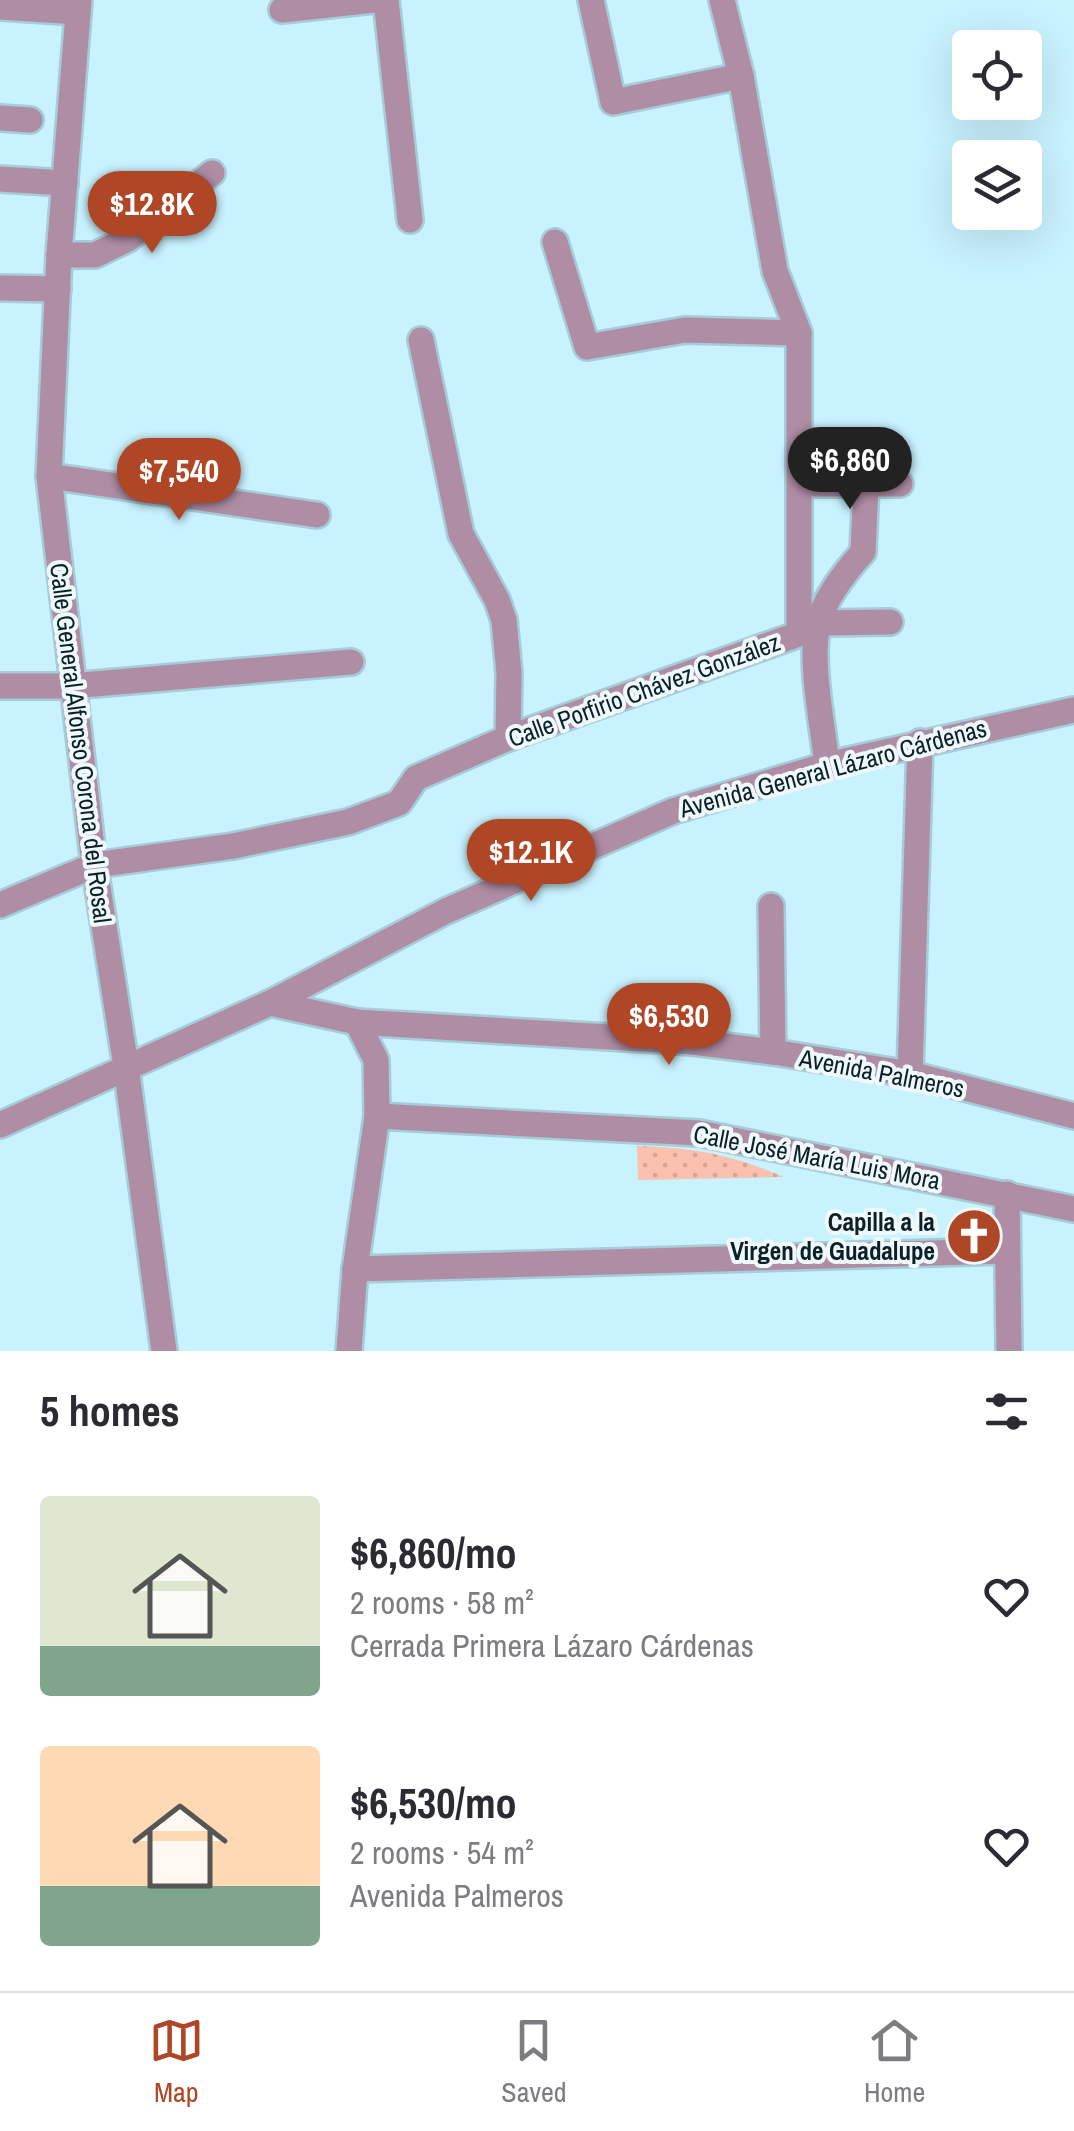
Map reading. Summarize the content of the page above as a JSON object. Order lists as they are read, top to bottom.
{
  "streets": {
    "street": [
      "Calle Porfirio Chávez González",
      "Calle General Alfonso Corona del Rosal",
      "Avenida General Lázaro Cárdenas",
      "Avenida Palmeros",
      "Calle José María Luis Mora"
    ]
  },
  "crossings": [
    ["Calle Porfirio Chávez González", "Calle General Alfonso Corona del Rosal"],
    ["Calle General Alfonso Corona del Rosal", "Avenida General Lázaro Cárdenas"],
    ["Avenida General Lázaro Cárdenas", "Avenida Palmeros"]
  ],
  "places": {
    "church": ["Capilla a la Virgen de Guadalupe"]
  },
  "page": {
    "price": [
      "$12.8K",
      "$6,860",
      "$7,540",
      "$12.1K",
      "$6,530"
    ],
    "heading": "5 homes",
    "list": [
      {
        "name": "$6,860/mo",
        "note": "2 rooms · 58 m² · Cerrada Primera Lázaro Cárdenas"
      },
      {
        "name": "$6,530/mo",
        "note": "2 rooms · 54 m² · Avenida Palmeros"
      }
    ],
    "tabs": ["Map", "Saved", "Home"]
  }
}
